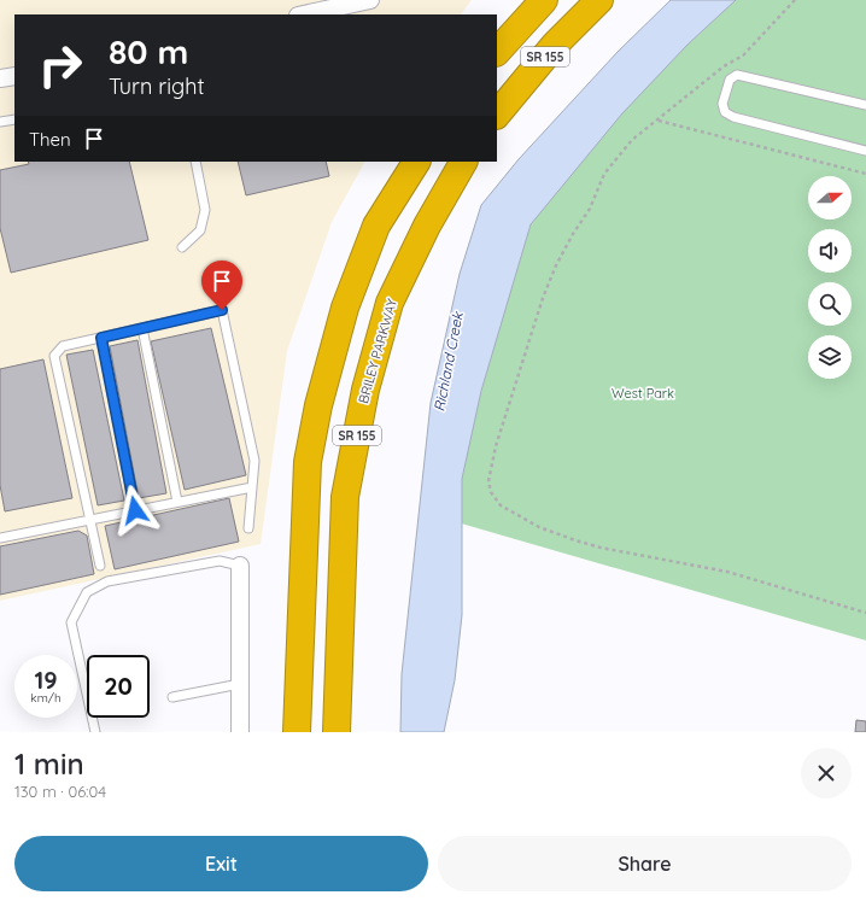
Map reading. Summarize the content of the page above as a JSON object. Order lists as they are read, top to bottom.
{
  "streets": {
    "highway": ["SR 155", "BRILEY PARKWAY"]
  },
  "water": ["Richland Creek"],
  "parks": ["West Park"],
  "north": "right",
  "page": {
    "turn": ["80 m", "Turn right"],
    "then": "Then",
    "speed": "19 km/h",
    "limit": "20",
    "heading": ["1 min", "130 m · 06:04"],
    "buttons": ["Exit", "Share"]
  }
}
